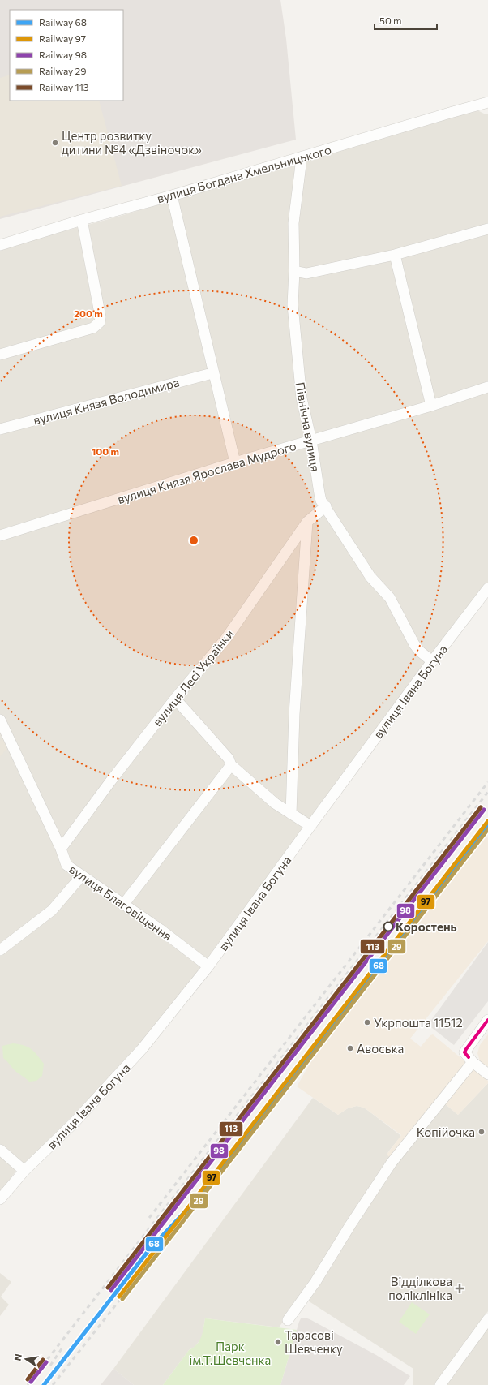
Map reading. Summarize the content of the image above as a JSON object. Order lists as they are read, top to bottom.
{
  "streets": {
    "street": [
      "вулиця Богдана Хмельницького",
      "вулиця Князя Володимира",
      "Північна вулиця",
      "вулиця Князя Ярослава Мудрого",
      "вулиця Лесі Українки",
      "вулиця Івана Богуна",
      "вулиця Благовіщення"
    ]
  },
  "crossings": [
    ["вулиця Богдана Хмельницького", "Північна вулиця"],
    ["Північна вулиця", "вулиця Князя Ярослава Мудрого"],
    ["Північна вулиця", "вулиця Лесі Українки"],
    ["Північна вулиця", "вулиця Івана Богуна"],
    ["вулиця Лесі Українки", "вулиця Благовіщення"],
    ["вулиця Івана Богуна", "вулиця Благовіщення"]
  ],
  "parks": ["Парк ім.Т.Шевченка"],
  "places": {
    "other": [
      "Центр розвитку дитини №4 «Дзвіночок»",
      "Коростень",
      "Укрпошта 11512",
      "Авоська",
      "Копійочка",
      "Тарасові Шевченку"
    ],
    "health": ["Відділкова поліклініка"]
  },
  "lines": [
    "rail line 113",
    "rail line 98",
    "rail line 97",
    "rail line 68",
    "rail line 29"
  ],
  "legend": [
    "Railway 68",
    "Railway 97",
    "Railway 98",
    "Railway 29",
    "Railway 113"
  ],
  "scale_bar": "50 m",
  "north": "left",
  "rings": ["200 m", "100 m"]
}
